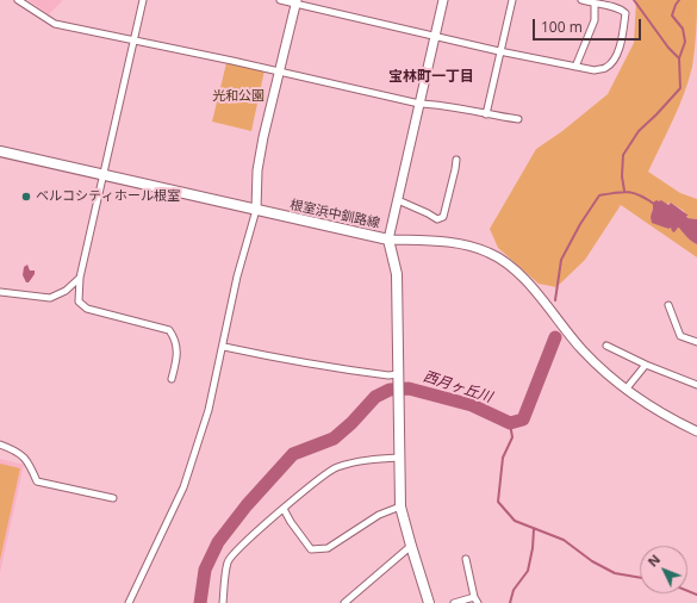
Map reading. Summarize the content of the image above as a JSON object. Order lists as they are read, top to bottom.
{
  "streets": {
    "main road": ["根室浜中釧路線"]
  },
  "districts": ["宝林町一丁目"],
  "water": ["西月ヶ丘川"],
  "parks": ["光和公園"],
  "places": ["ベルコシティホール根室"],
  "scale_bar": "100 m",
  "north": "top left"
}
